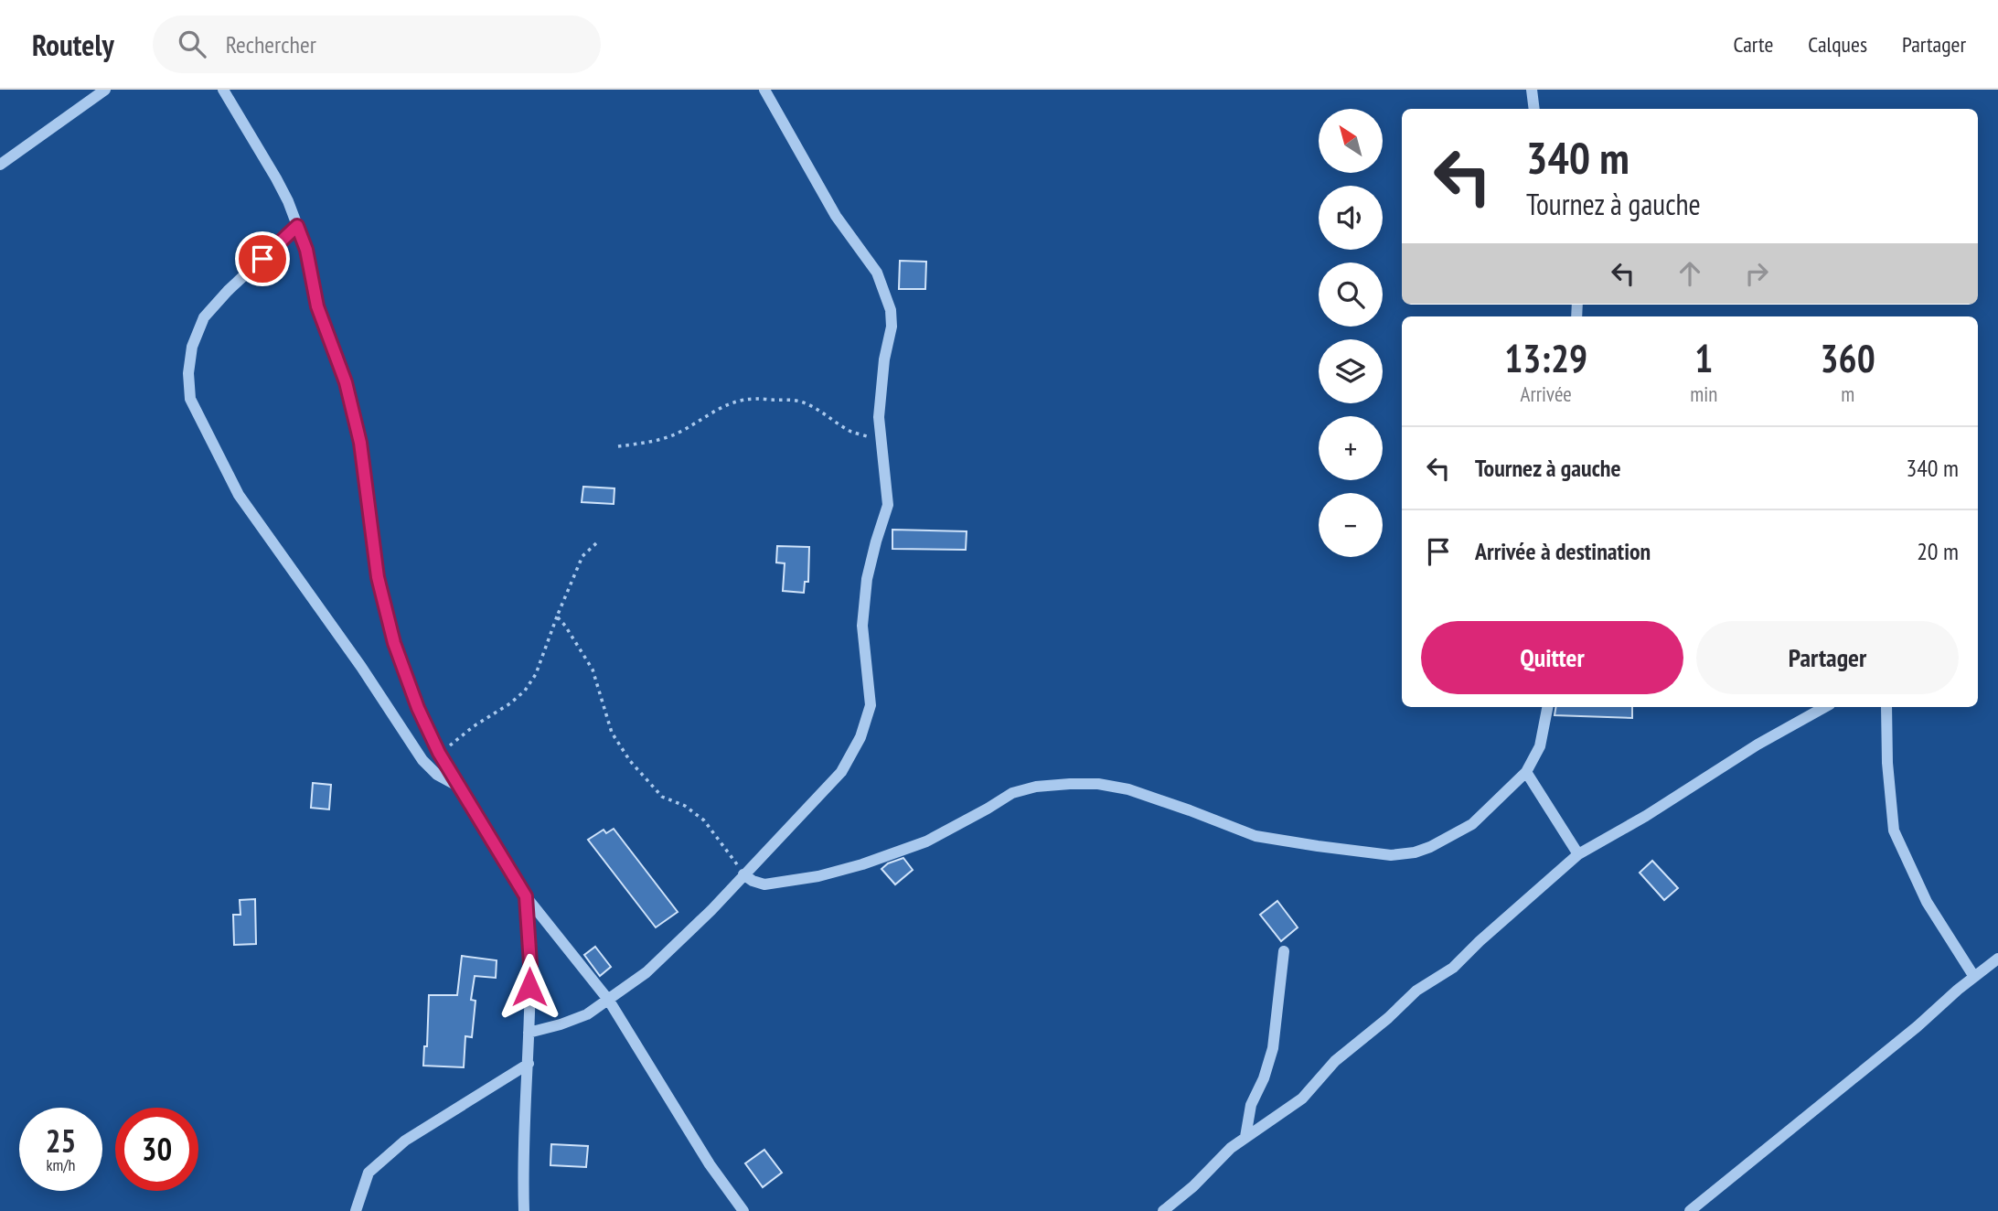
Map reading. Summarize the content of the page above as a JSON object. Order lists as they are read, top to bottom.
{
  "north": "top left",
  "page": {
    "header": "Routely",
    "search": "Rechercher",
    "nav": ["Carte", "Calques", "Partager"],
    "map_buttons": ["+", "−"],
    "turn": ["340 m", "Tournez à gauche"],
    "eta": [
      "13:29",
      "Arrivée",
      "1",
      "min",
      "360",
      "m"
    ],
    "list": [
      {
        "name": "Tournez à gauche",
        "value": "340 m"
      },
      {
        "name": "Arrivée à destination",
        "value": "20 m"
      }
    ],
    "buttons": ["Quitter", "Partager"],
    "speed": "25 km/h",
    "limit": "30"
  }
}
